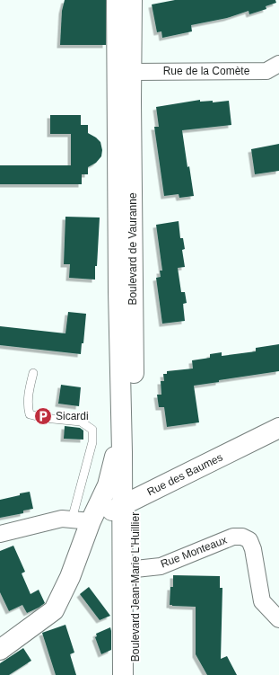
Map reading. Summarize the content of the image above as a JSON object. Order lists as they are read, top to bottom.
{
  "streets": {
    "street": [
      "Rue de la Comète",
      "Boulevard de Vauranne",
      "Rue des Baumes",
      "Rue Monteaux",
      "Boulevard Jean-Marie L'Huillier"
    ]
  },
  "crossings": [
    ["Rue de la Comète", "Boulevard de Vauranne"],
    ["Boulevard de Vauranne", "Rue des Baumes"],
    ["Boulevard de Vauranne", "Boulevard Jean-Marie L'Huillier"],
    ["Rue des Baumes", "Boulevard Jean-Marie L'Huillier"],
    ["Rue Monteaux", "Boulevard Jean-Marie L'Huillier"]
  ],
  "places": {
    "parking": ["Sicardi"]
  }
}
